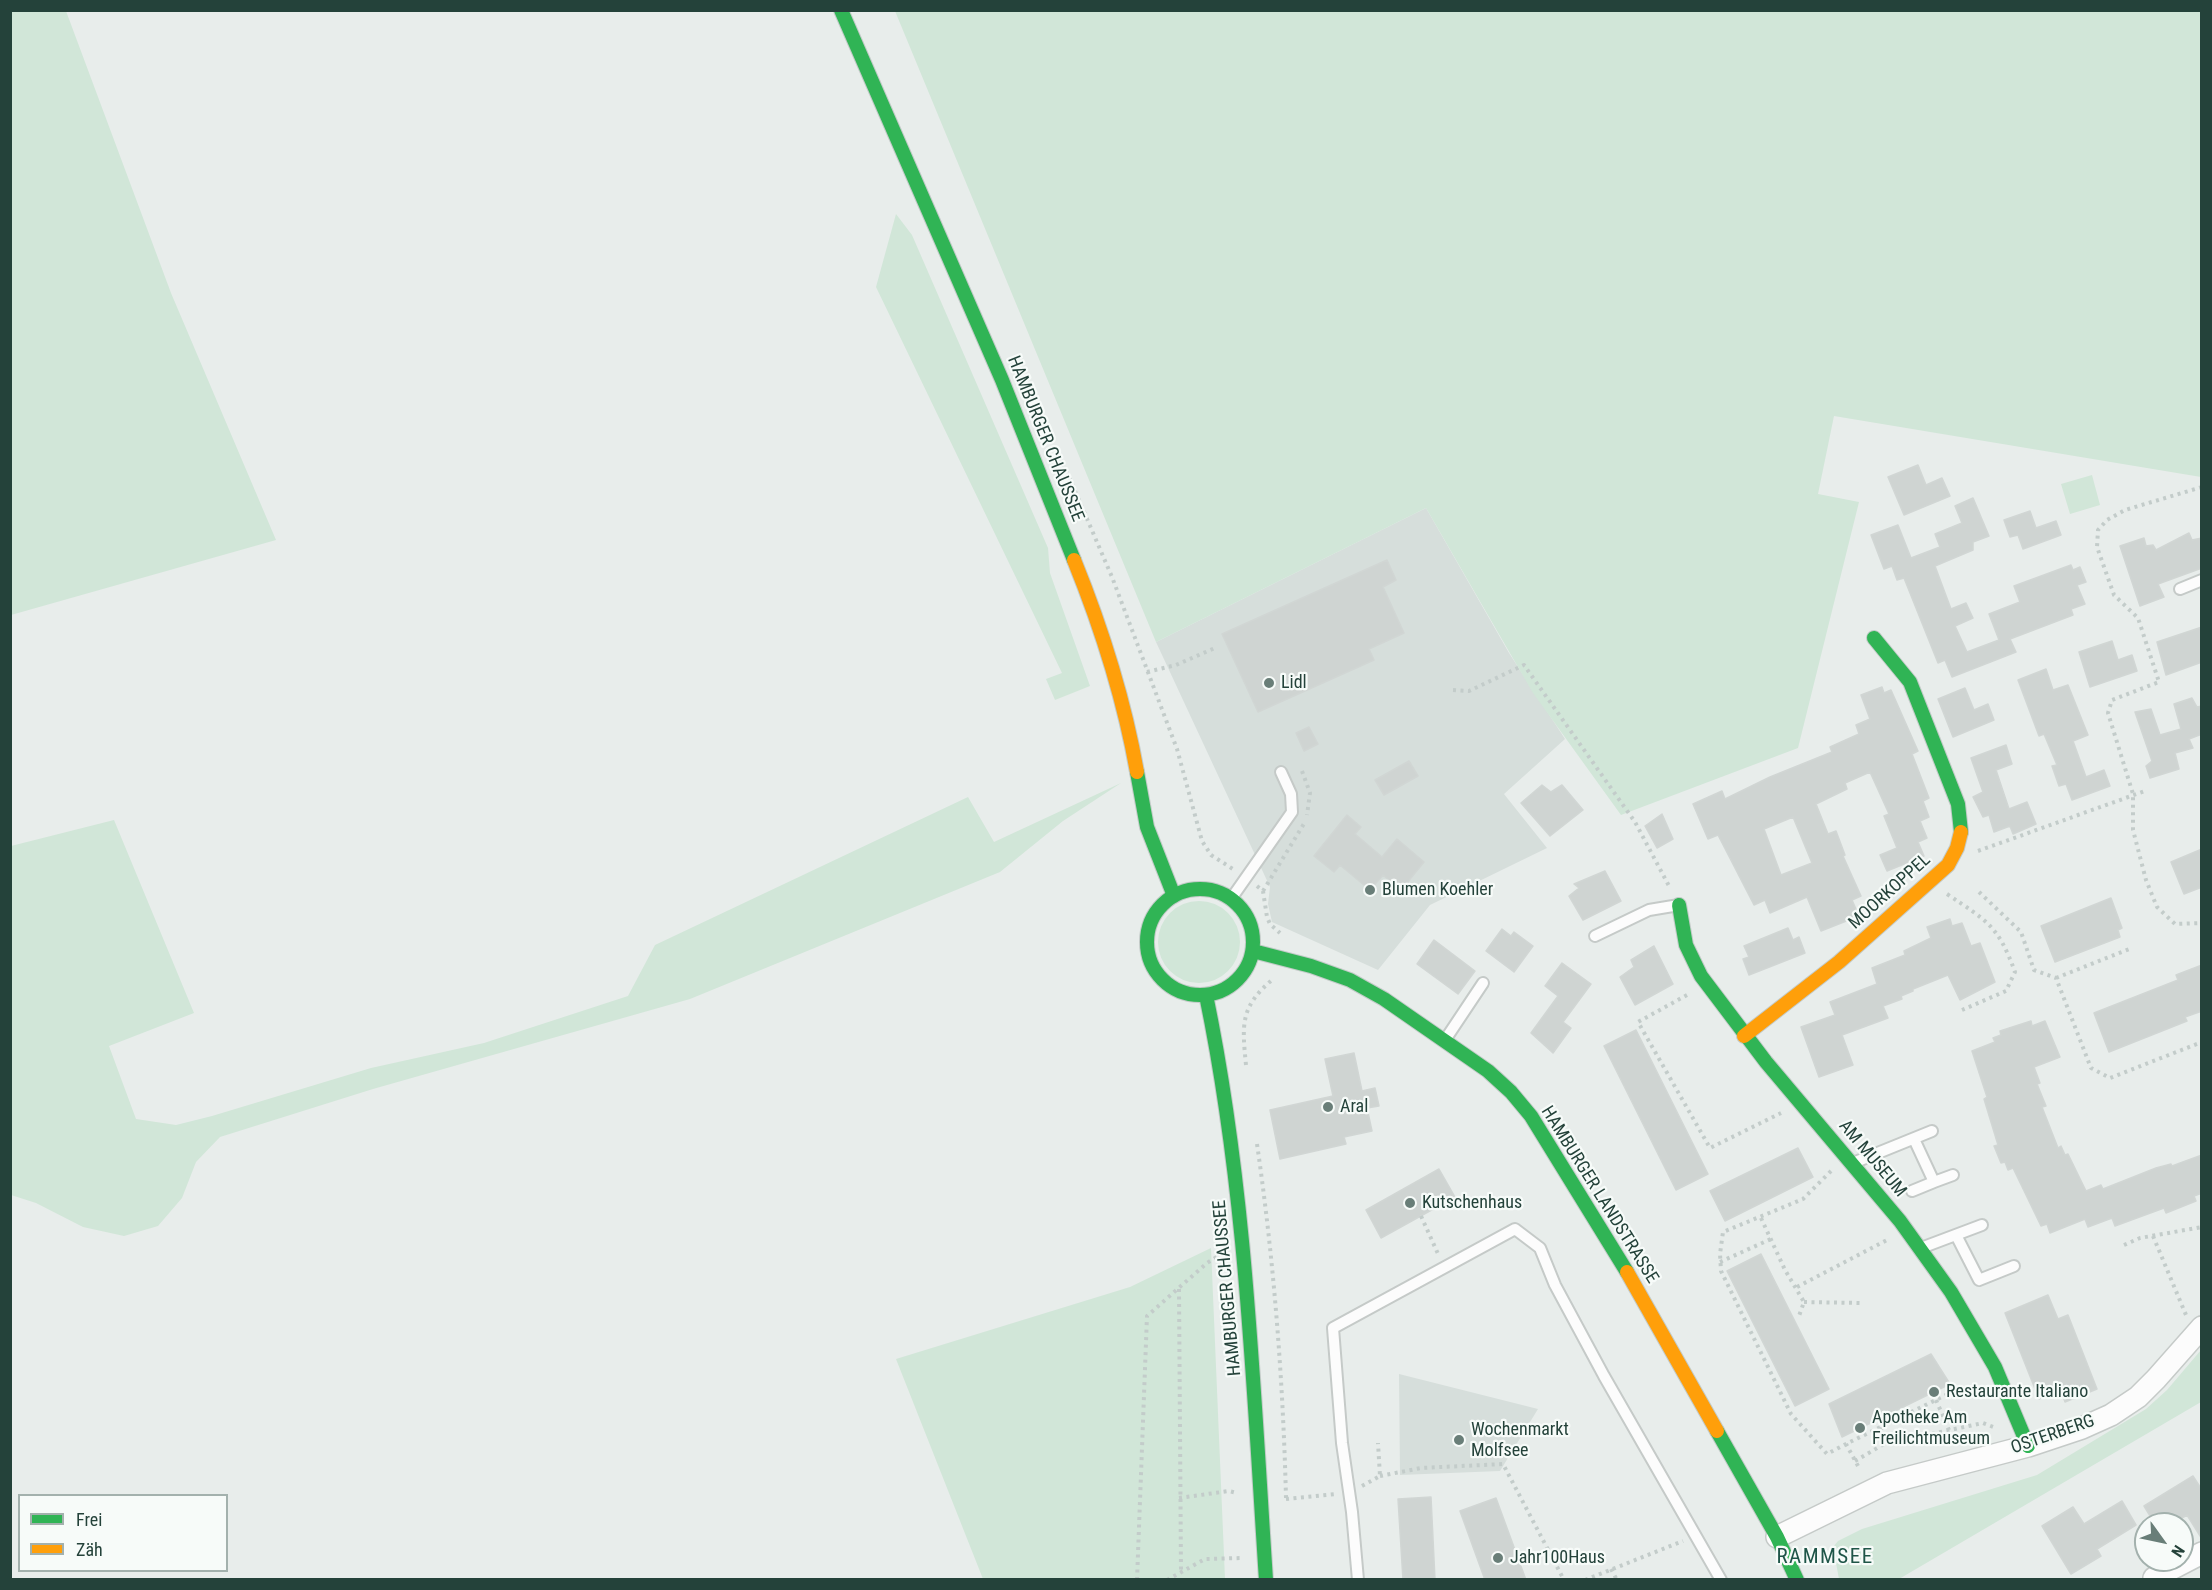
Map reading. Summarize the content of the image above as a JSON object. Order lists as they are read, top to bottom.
{
  "streets": {
    "main road": [
      "HAMBURGER CHAUSSEE",
      "MOORKOPPEL",
      "AM MUSEUM",
      "HAMBURGER LANDSTRASSE"
    ],
    "street": ["OSTERBERG"]
  },
  "crossings": [
    ["HAMBURGER CHAUSSEE", "HAMBURGER LANDSTRASSE"],
    ["MOORKOPPEL", "AM MUSEUM"],
    ["AM MUSEUM", "OSTERBERG"],
    ["HAMBURGER LANDSTRASSE", "OSTERBERG"]
  ],
  "districts": ["RAMMSEE"],
  "places": [
    "Lidl",
    "Blumen Koehler",
    "Aral",
    "Kutschenhaus",
    "Restaurante Italiano",
    "Apotheke Am Freilichtmuseum",
    "Wochenmarkt Molfsee",
    "Jahr100Haus"
  ],
  "legend": ["Frei", "Zäh"],
  "north": "bottom right"
}
